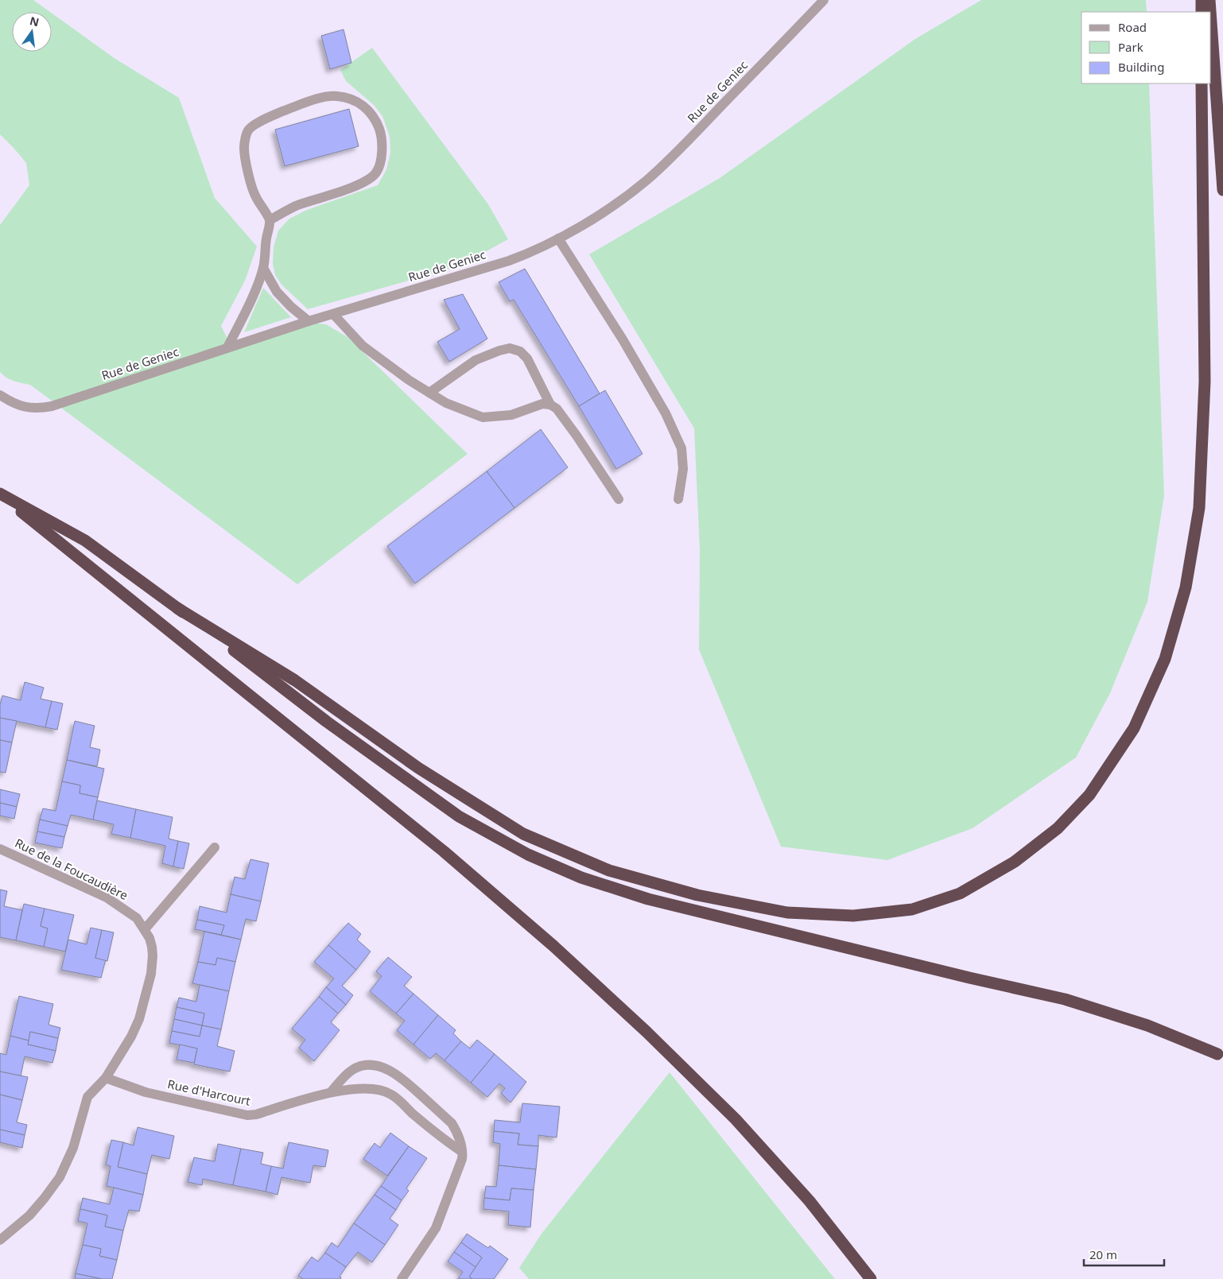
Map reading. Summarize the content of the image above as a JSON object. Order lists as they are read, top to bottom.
{
  "streets": {
    "street": ["Rue de Geniec", "Rue de la Foucaudière", "Rue d'Harcourt"]
  },
  "crossings": [
    ["Rue de la Foucaudière", "Rue d'Harcourt"]
  ],
  "legend": ["Road", "Park", "Building"],
  "scale_bar": "20 m",
  "north": "top"
}
